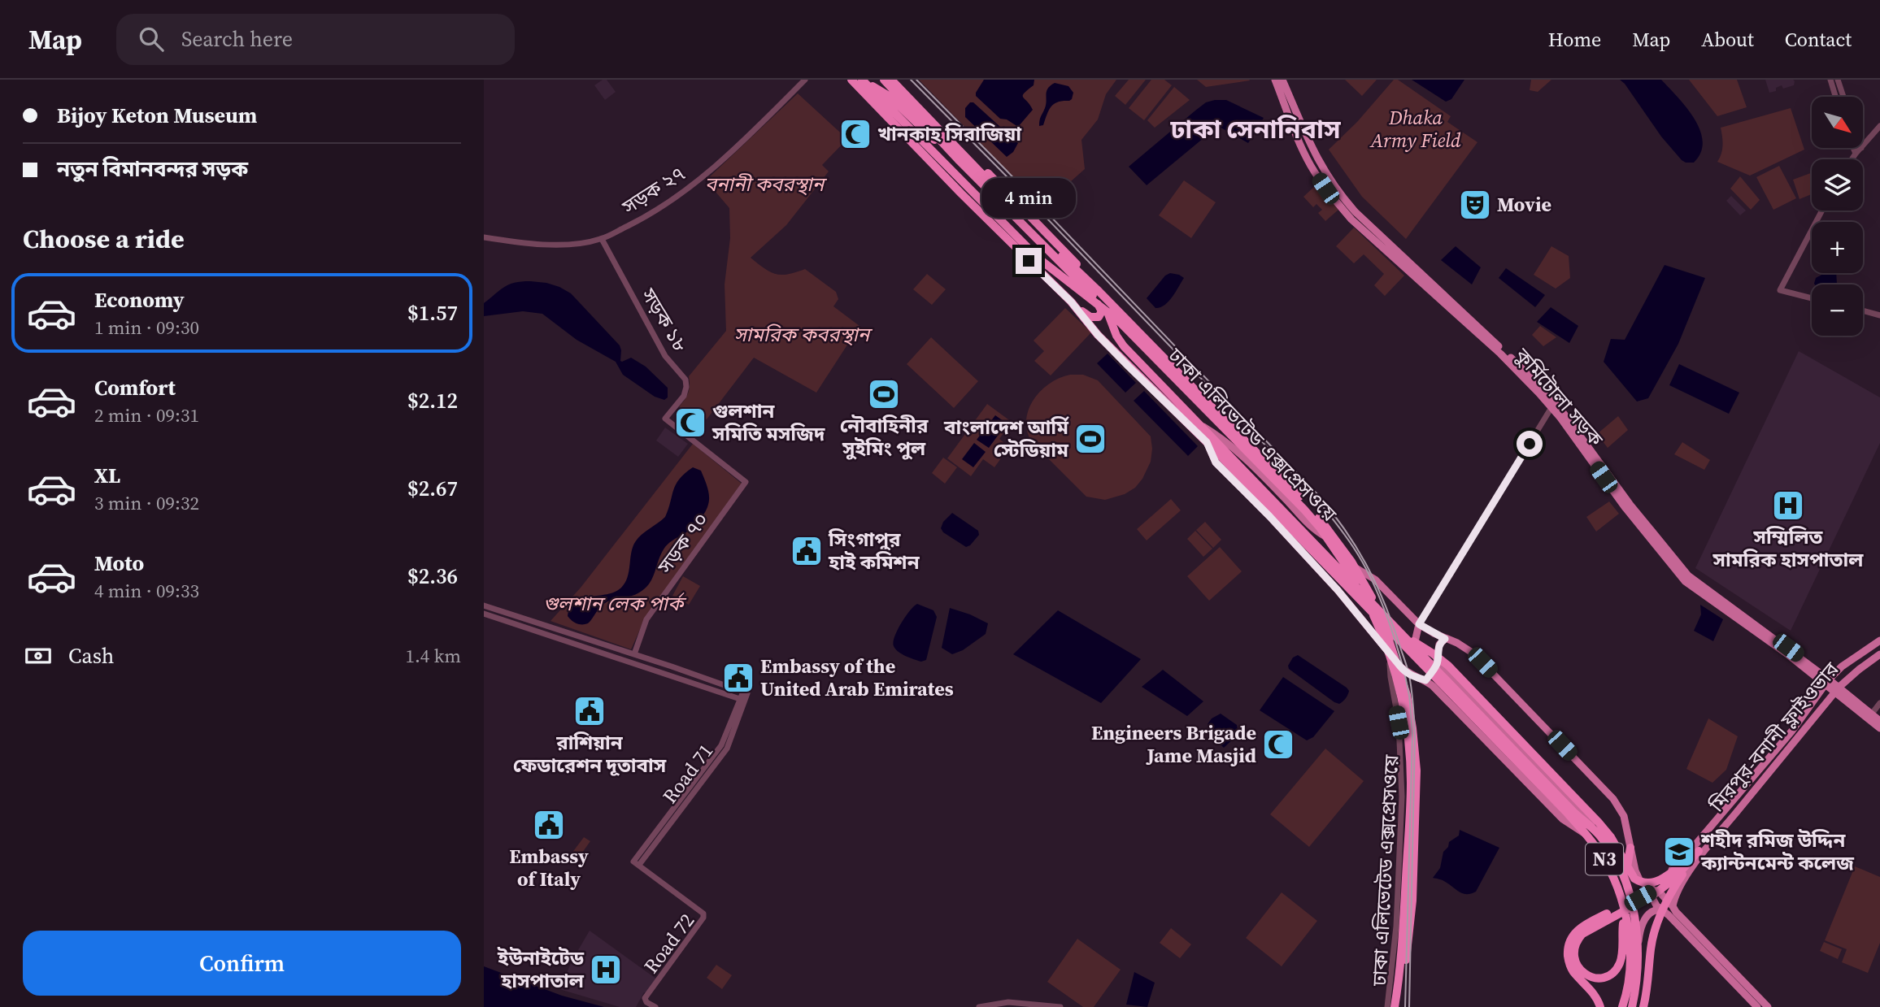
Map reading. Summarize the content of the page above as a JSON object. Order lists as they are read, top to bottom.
{
  "streets": {
    "highway": ["ঢাকা এলিভেটেড এক্সপ্রেসওয়ে", "N3"],
    "main road": ["কুর্মিটোলা সড়ক", "মিরপুর-বনানী ফ্লাইওভার"],
    "street": [
      "সড়ক ২৭",
      "সড়ক ১৮",
      "সড়ক ৭০",
      "Road 71",
      "Road 72"
    ]
  },
  "crossings": [
    ["সড়ক ২৭", "সড়ক ১৮"],
    ["সড়ক ১৮", "সড়ক ৭০"],
    ["সড়ক ৭০", "Road 71"],
    ["Road 71", "Road 72"]
  ],
  "districts": ["ঢাকা সেনানিবাস"],
  "parks": [
    "Dhaka Army Field",
    "বনানী কবরস্থান",
    "সামরিক কবরস্থান",
    "গুলশান লেক পার্ক"
  ],
  "places": {
    "mosque": ["খানকাহ সিরাজিয়া", "গুলশান সমিতি মসজিদ", "Engineers Brigade Jame Masjid"],
    "theatre": ["Movie"],
    "sports": ["নৌবাহিনীর সুইমিং পুল", "বাংলাদেশ আর্মি স্টেডিয়াম"],
    "hospital": ["সম্মিলিত সামরিক হাসপাতাল", "ইউনাইটেড হাসপাতাল"],
    "public building": [
      "সিংগাপুর হাই কমিশন",
      "Embassy of the United Arab Emirates",
      "রাশিয়ান ফেডারেশন দূতাবাস",
      "Embassy of Italy"
    ],
    "school or university": ["শহীদ রমিজ উদ্দিন ক্যান্টনমেন্ট কলেজ"]
  },
  "north": "bottom right",
  "page": {
    "header": "Map",
    "search": "Search here",
    "nav": [
      "Home",
      "Map",
      "About",
      "Contact"
    ],
    "banner": ["Bijoy Keton Museum", "নতুন বিমানবন্দর সড়ক"],
    "map_buttons": ["+", "−"],
    "bubble": "4 min",
    "heading": "Choose a ride",
    "list": [
      {
        "name": "Economy",
        "note": "1 min · 09:30",
        "value": "$1.57"
      },
      {
        "name": "Comfort",
        "note": "2 min · 09:31",
        "value": "$2.12"
      },
      {
        "name": "XL",
        "note": "3 min · 09:32",
        "value": "$2.67"
      },
      {
        "name": "Moto",
        "note": "4 min · 09:33",
        "value": "$2.36"
      }
    ],
    "pay": ["Cash", "1.4 km"],
    "buttons": "Confirm"
  }
}
